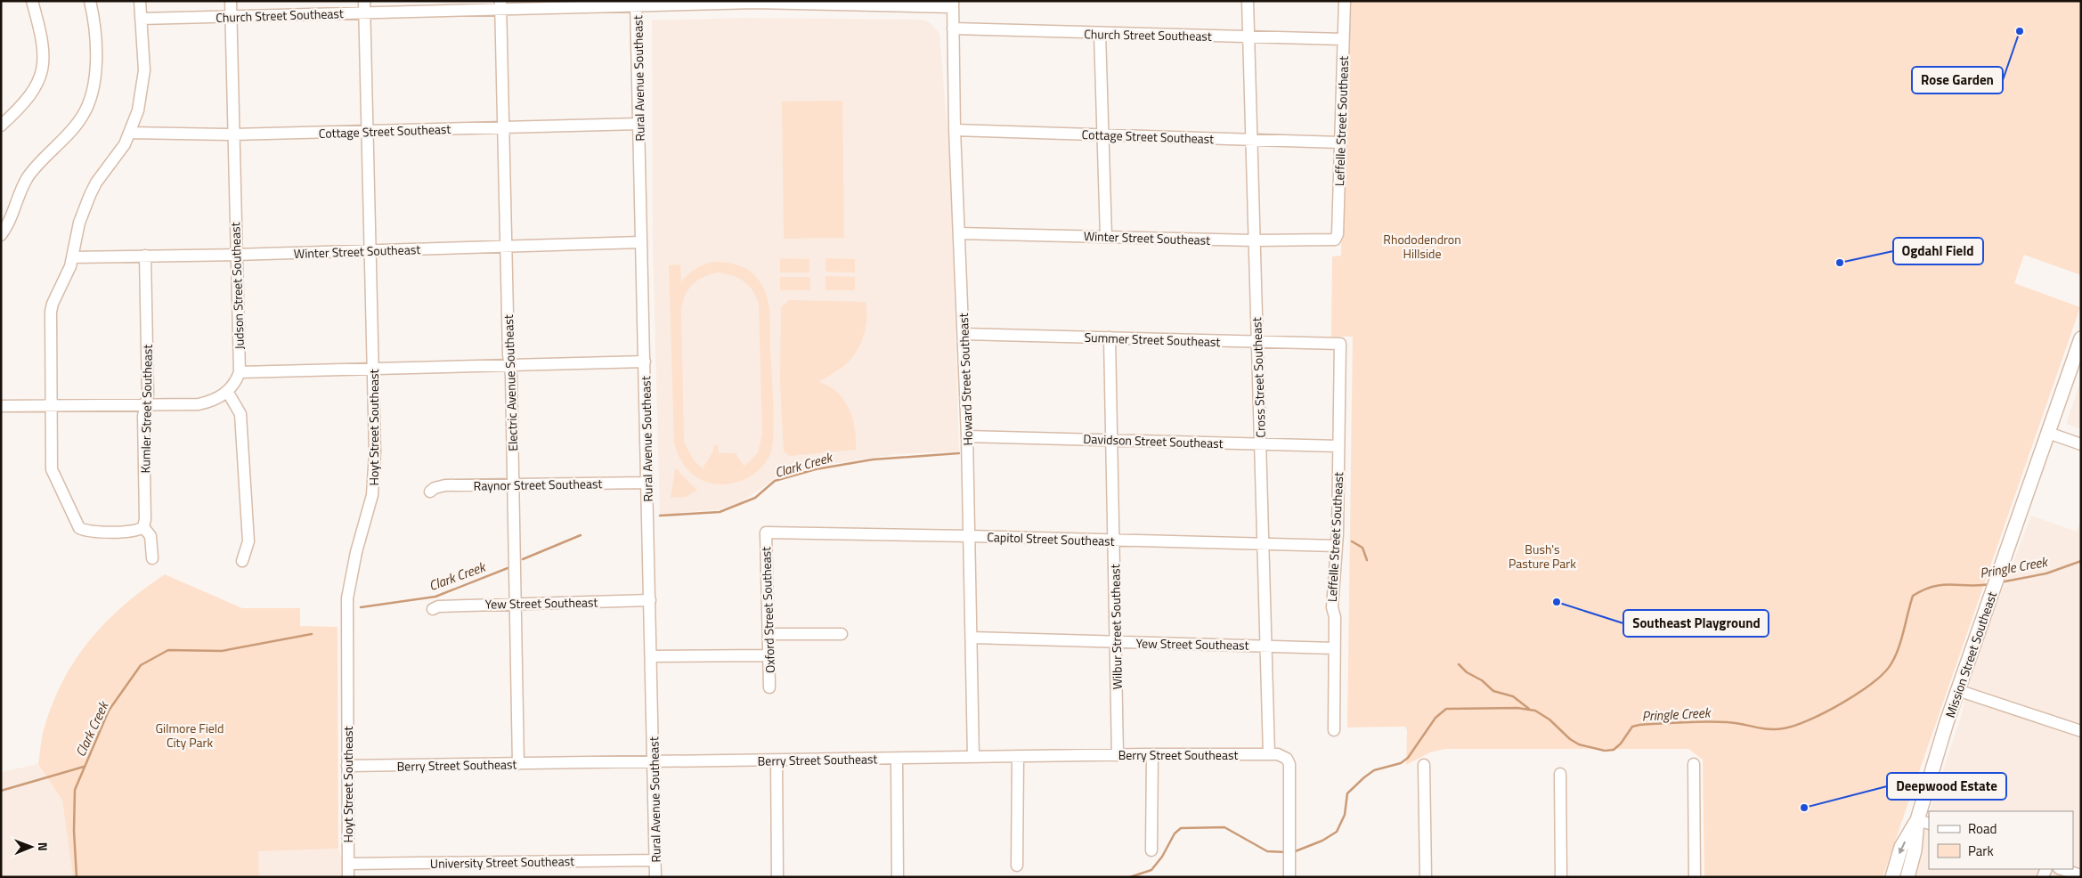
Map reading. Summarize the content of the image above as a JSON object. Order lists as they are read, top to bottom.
{
  "streets": {
    "main road": ["Mission Street Southeast"],
    "street": [
      "Church Street Southeast",
      "Rural Avenue Southeast",
      "Leffelle Street Southeast",
      "Cottage Street Southeast",
      "Winter Street Southeast",
      "Judson Street Southeast",
      "Summer Street Southeast",
      "Cross Street Southeast",
      "Howard Street Southeast",
      "Electric Avenue Southeast",
      "Kumler Street Southeast",
      "Hoyt Street Southeast",
      "Davidson Street Southeast",
      "Raynor Street Southeast",
      "Capitol Street Southeast",
      "Yew Street Southeast",
      "Oxford Street Southeast",
      "Wilbur Street Southeast",
      "Berry Street Southeast",
      "University Street Southeast"
    ]
  },
  "crossings": [
    ["Church Street Southeast", "Rural Avenue Southeast"],
    ["Church Street Southeast", "Leffelle Street Southeast"],
    ["Church Street Southeast", "Judson Street Southeast"],
    ["Church Street Southeast", "Cross Street Southeast"],
    ["Church Street Southeast", "Howard Street Southeast"],
    ["Church Street Southeast", "Electric Avenue Southeast"],
    ["Church Street Southeast", "Hoyt Street Southeast"],
    ["Rural Avenue Southeast", "Cottage Street Southeast"],
    ["Rural Avenue Southeast", "Winter Street Southeast"],
    ["Rural Avenue Southeast", "Raynor Street Southeast"],
    ["Rural Avenue Southeast", "Yew Street Southeast"],
    ["Rural Avenue Southeast", "Berry Street Southeast"],
    ["Rural Avenue Southeast", "University Street Southeast"],
    ["Leffelle Street Southeast", "Cottage Street Southeast"],
    ["Leffelle Street Southeast", "Winter Street Southeast"],
    ["Leffelle Street Southeast", "Summer Street Southeast"],
    ["Leffelle Street Southeast", "Davidson Street Southeast"],
    ["Leffelle Street Southeast", "Capitol Street Southeast"],
    ["Leffelle Street Southeast", "Yew Street Southeast"],
    ["Cottage Street Southeast", "Judson Street Southeast"],
    ["Cottage Street Southeast", "Cross Street Southeast"],
    ["Cottage Street Southeast", "Howard Street Southeast"],
    ["Cottage Street Southeast", "Electric Avenue Southeast"],
    ["Cottage Street Southeast", "Hoyt Street Southeast"],
    ["Winter Street Southeast", "Judson Street Southeast"],
    ["Winter Street Southeast", "Cross Street Southeast"],
    ["Winter Street Southeast", "Howard Street Southeast"],
    ["Winter Street Southeast", "Electric Avenue Southeast"],
    ["Winter Street Southeast", "Kumler Street Southeast"],
    ["Winter Street Southeast", "Hoyt Street Southeast"],
    ["Summer Street Southeast", "Cross Street Southeast"],
    ["Summer Street Southeast", "Howard Street Southeast"],
    ["Summer Street Southeast", "Wilbur Street Southeast"],
    ["Cross Street Southeast", "Davidson Street Southeast"],
    ["Cross Street Southeast", "Capitol Street Southeast"],
    ["Cross Street Southeast", "Yew Street Southeast"],
    ["Cross Street Southeast", "Berry Street Southeast"],
    ["Howard Street Southeast", "Davidson Street Southeast"],
    ["Howard Street Southeast", "Capitol Street Southeast"],
    ["Howard Street Southeast", "Yew Street Southeast"],
    ["Howard Street Southeast", "Berry Street Southeast"],
    ["Electric Avenue Southeast", "Raynor Street Southeast"],
    ["Electric Avenue Southeast", "Yew Street Southeast"],
    ["Electric Avenue Southeast", "Berry Street Southeast"],
    ["Hoyt Street Southeast", "Berry Street Southeast"],
    ["Hoyt Street Southeast", "University Street Southeast"],
    ["Davidson Street Southeast", "Wilbur Street Southeast"],
    ["Capitol Street Southeast", "Oxford Street Southeast"],
    ["Capitol Street Southeast", "Wilbur Street Southeast"],
    ["Yew Street Southeast", "Wilbur Street Southeast"],
    ["Wilbur Street Southeast", "Berry Street Southeast"]
  ],
  "water": ["Clark Creek", "Pringle Creek"],
  "parks": ["Rhododendron Hillside", "Bush's Pasture Park", "Gilmore Field City Park"],
  "places": [
    "Rose Garden",
    "Ogdahl Field",
    "Southeast Playground",
    "Deepwood Estate"
  ],
  "legend": ["Road", "Park"],
  "north": "right"
}
